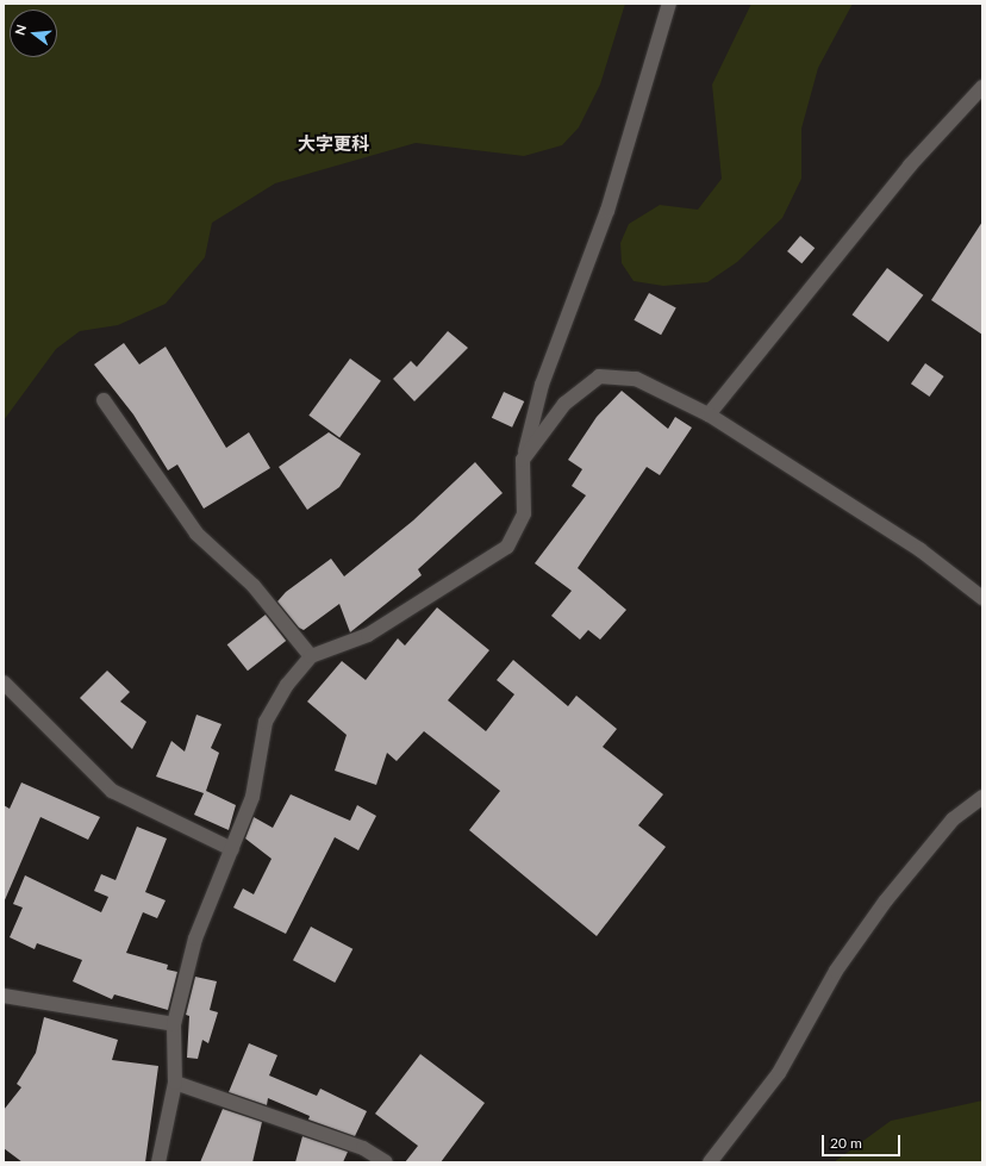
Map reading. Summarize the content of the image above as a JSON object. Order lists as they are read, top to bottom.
{
  "districts": ["大字更科"],
  "scale_bar": "20 m",
  "north": "left"
}
